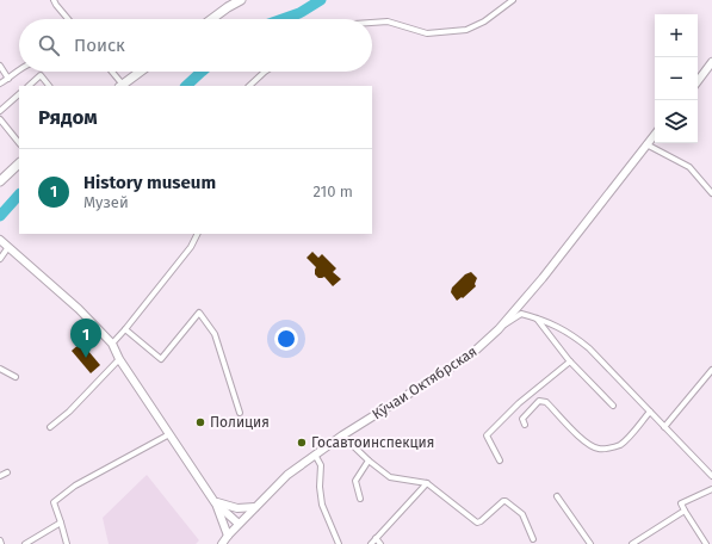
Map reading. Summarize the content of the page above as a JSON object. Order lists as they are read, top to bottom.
{
  "streets": {
    "main road": ["Кӯчаи Октябрская"]
  },
  "places": ["Полиция", "Госавтоинспекция"],
  "page": {
    "map_buttons": ["+", "−"],
    "search": "Поиск",
    "heading": "Рядом",
    "list": [
      {
        "mark": "1",
        "name": "History museum",
        "note": "Музей",
        "value": "210 m"
      }
    ],
    "pins": "1"
  }
}
